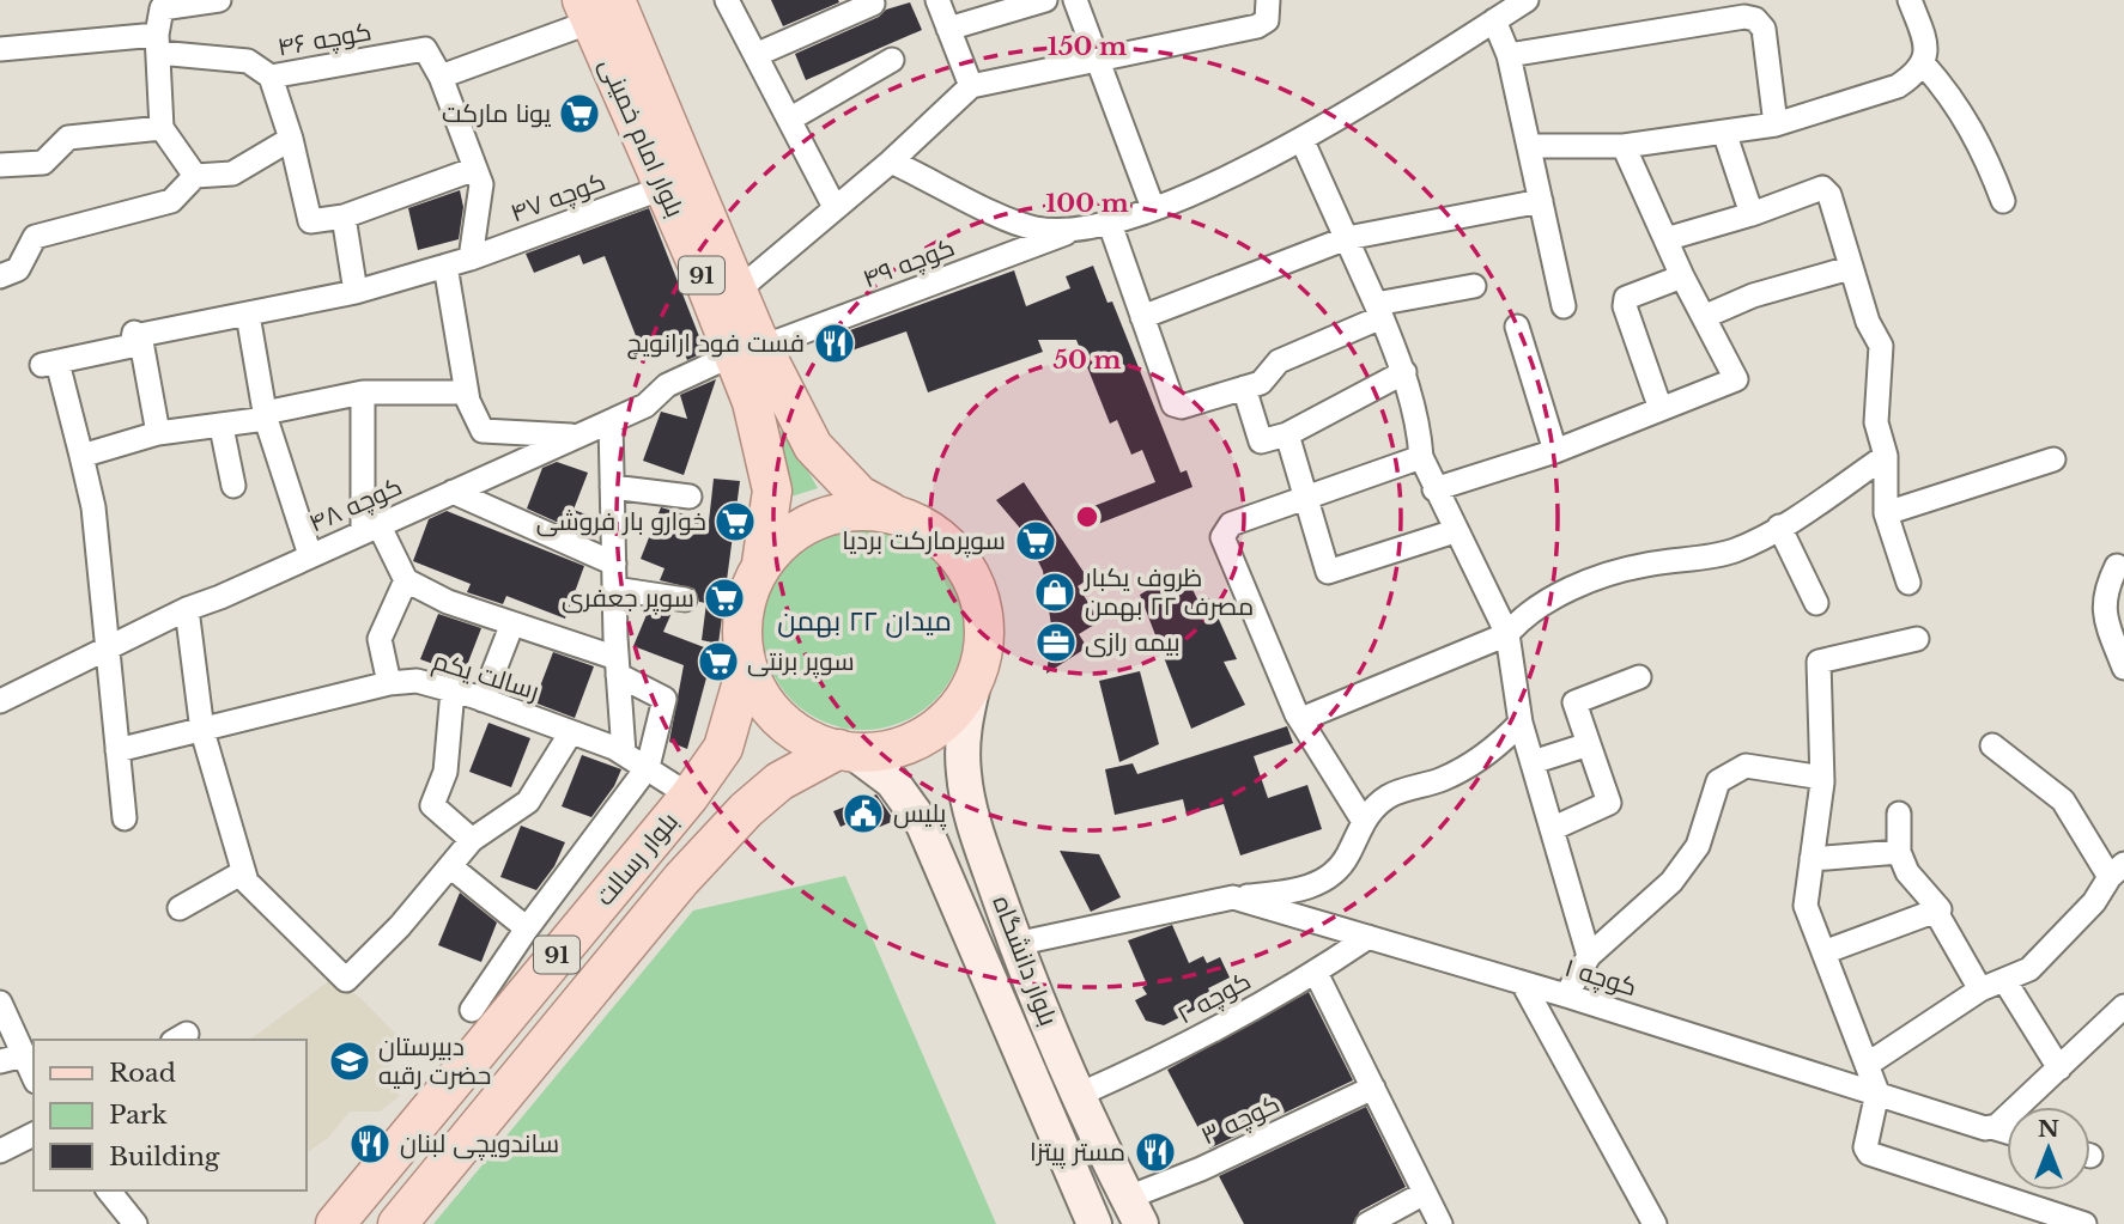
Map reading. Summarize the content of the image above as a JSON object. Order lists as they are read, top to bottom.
{
  "streets": {
    "main road": [
      "بلوار امام خمینی",
      "91",
      "بلوار رسالت",
      "بلوار دانشگاه"
    ],
    "street": [
      "کوچه ۴۶",
      "کوچه ۴۷",
      "کوچه ۴۹",
      "کوچه ۴۸",
      "رسالت یکم",
      "کوچه ۱",
      "کوچه ۲",
      "کوچه ۳"
    ]
  },
  "crossings": [
    ["بلوار امام خمینی", "کوچه ۴۷"],
    ["بلوار امام خمینی", "کوچه ۴۹"],
    ["بلوار امام خمینی", "91"],
    ["بلوار امام خمینی", "کوچه ۴۸"],
    ["بلوار امام خمینی", "بلوار رسالت"],
    ["بلوار امام خمینی", "بلوار دانشگاه"],
    ["کوچه ۴۹", "کوچه ۴۸"],
    ["91", "بلوار رسالت"],
    ["91", "بلوار دانشگاه"],
    ["رسالت یکم", "بلوار رسالت"],
    ["بلوار رسالت", "بلوار دانشگاه"],
    ["بلوار دانشگاه", "کوچه ۱"],
    ["بلوار دانشگاه", "کوچه ۲"],
    ["بلوار دانشگاه", "کوچه ۳"],
    ["کوچه ۱", "کوچه ۲"]
  ],
  "districts": ["میدان ۲۲ بهمن"],
  "places": {
    "supermarket": [
      "یونا مارکت",
      "خوارو بار فروشی",
      "سوپرمارکت بردیا",
      "سوپر جعفری",
      "سوپر برنتی"
    ],
    "restaurant": ["فست فود ارانویچ", "ساندویچی لبنان", "مستر پیتزا"],
    "shop": ["ظروف یکبار مصرف ۲۲ بهمن"],
    "office": ["بیمه رازی"],
    "public building": ["پلیس"],
    "school or university": ["دبیرستان حضرت رقیه"]
  },
  "legend": ["Road", "Park", "Building"],
  "north": "top",
  "rings": ["150 m", "100 m", "50 m"]
}
